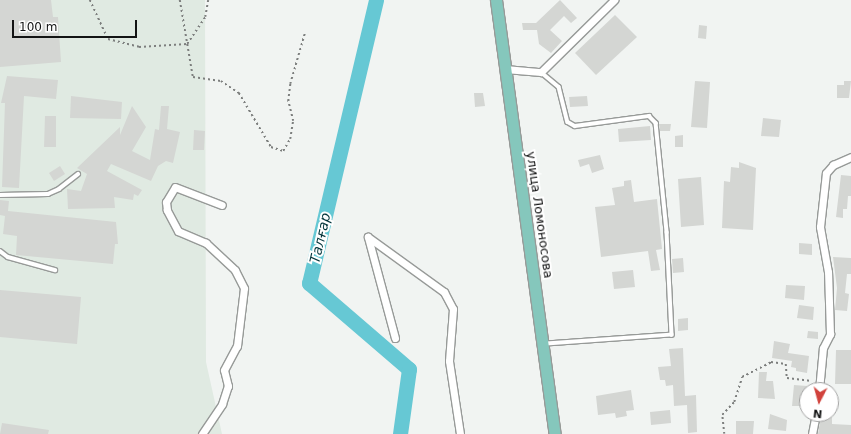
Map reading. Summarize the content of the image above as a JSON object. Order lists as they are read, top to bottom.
{
  "streets": {
    "main road": ["улица Ломоносова"]
  },
  "water": ["Талғар"],
  "scale_bar": "100 m",
  "north": "bottom"
}
